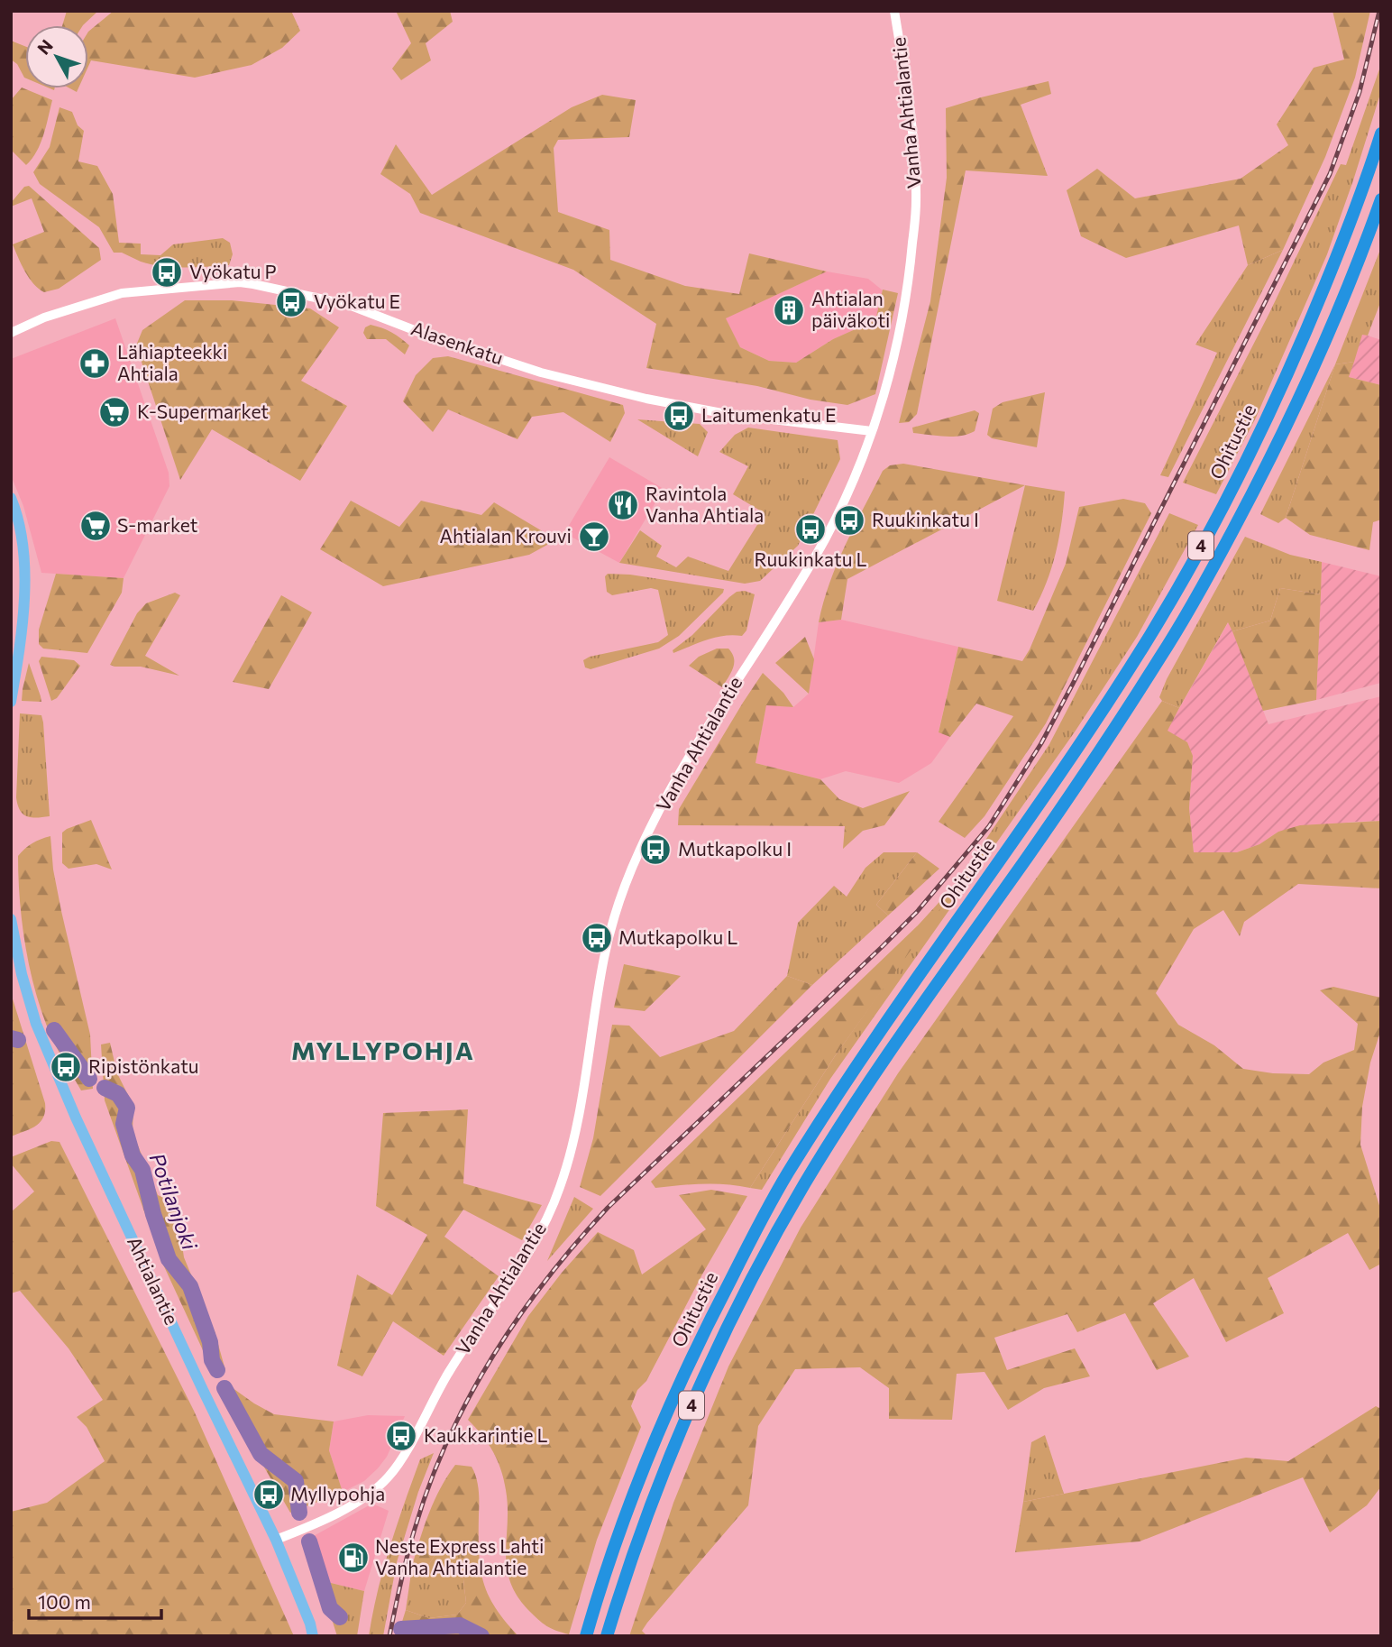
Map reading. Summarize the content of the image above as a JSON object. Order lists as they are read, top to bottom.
{
  "streets": {
    "highway": ["Ohitustie", "4"],
    "main road": ["Ahtialantie"],
    "street": ["Vanha Ahtialantie", "Alasenkatu"]
  },
  "crossings": [
    ["Vanha Ahtialantie", "Alasenkatu"],
    ["Vanha Ahtialantie", "Ahtialantie"]
  ],
  "districts": ["MYLLYPOHJA"],
  "water": ["Potilanjoki"],
  "places": {
    "bus stop": [
      "Vyökatu P",
      "Vyökatu E",
      "Laitumenkatu E",
      "Ruukinkatu I",
      "Ruukinkatu L",
      "Mutkapolku I",
      "Mutkapolku L",
      "Ripistönkatu",
      "Kaukkarintie L",
      "Myllypohja"
    ],
    "building": ["Ahtialan päiväkoti"],
    "pharmacy": ["Lähiapteekki Ahtiala"],
    "supermarket": ["K-Supermarket", "S-market"],
    "restaurant": ["Ravintola Vanha Ahtiala"],
    "bar": ["Ahtialan Krouvi"],
    "fuel station": ["Neste Express Lahti Vanha Ahtialantie"]
  },
  "scale_bar": "100 m",
  "north": "top left"
}
